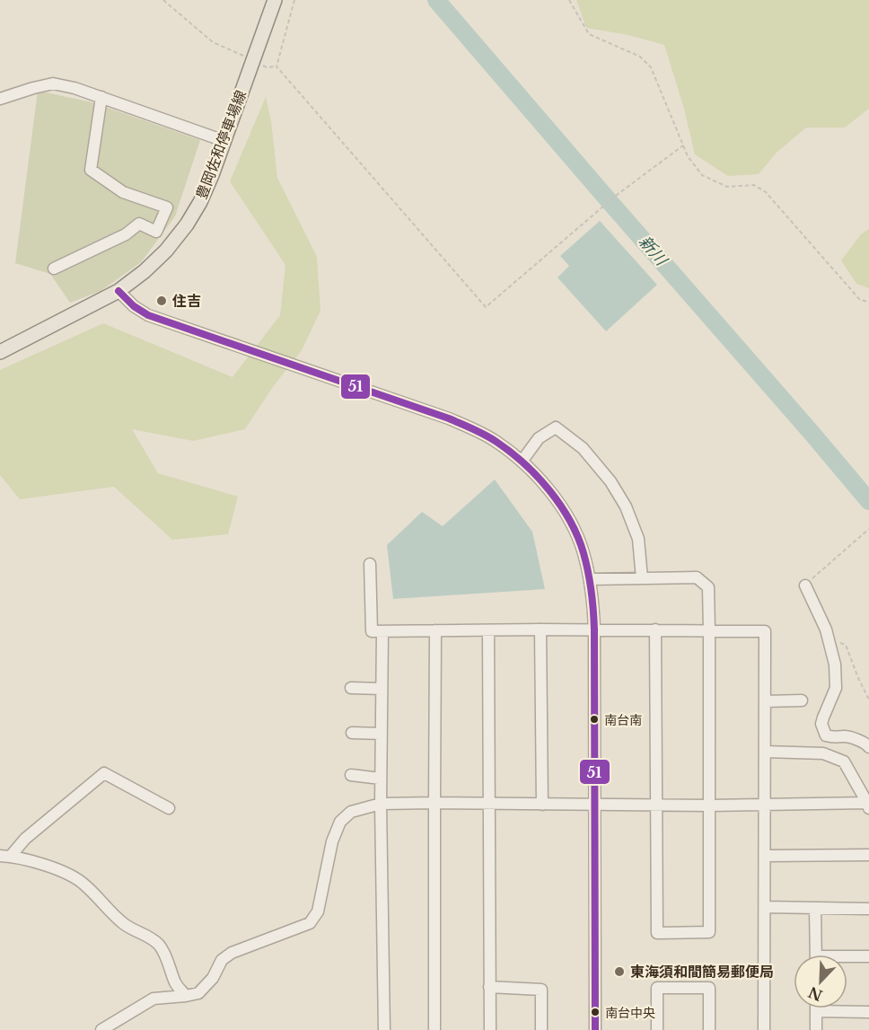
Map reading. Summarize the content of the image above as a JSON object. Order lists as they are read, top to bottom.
{
  "streets": {
    "main road": ["豊岡佐和停車場線"]
  },
  "water": ["新川"],
  "places": [
    "住吉",
    "南台南",
    "東海須和間簡易郵便局",
    "南台中央"
  ],
  "lines": ["transit line 51"],
  "north": "bottom left"
}
